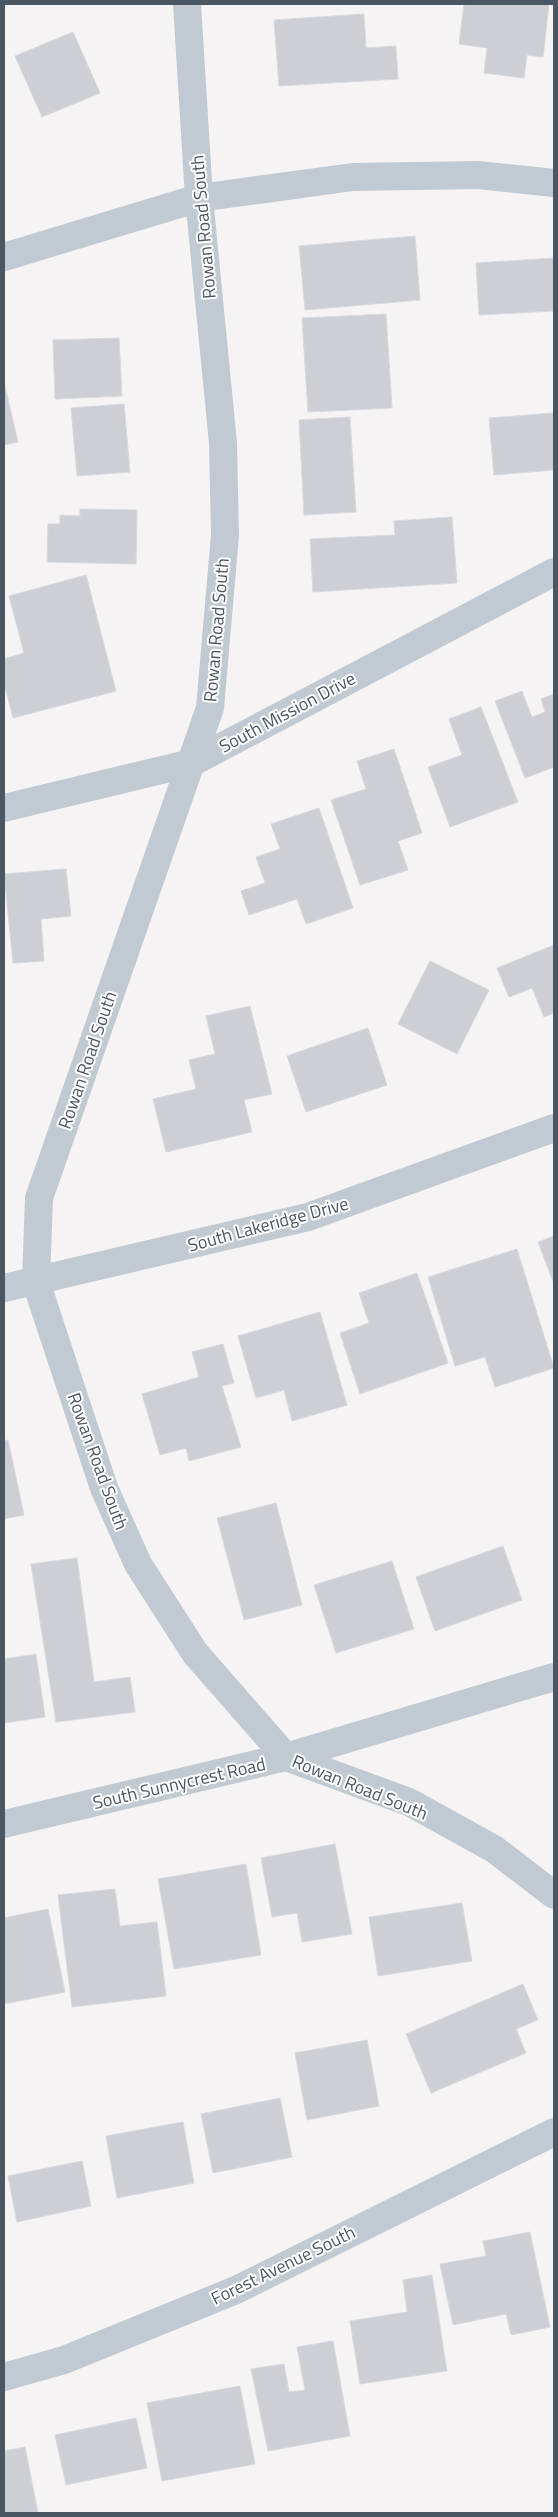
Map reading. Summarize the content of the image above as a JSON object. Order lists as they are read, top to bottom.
{
  "streets": {
    "street": [
      "Rowan Road South",
      "South Mission Drive",
      "South Lakeridge Drive",
      "South Sunnycrest Road",
      "Forest Avenue South"
    ]
  },
  "crossings": [
    ["Rowan Road South", "South Mission Drive"],
    ["Rowan Road South", "South Lakeridge Drive"],
    ["Rowan Road South", "South Sunnycrest Road"]
  ]
}
